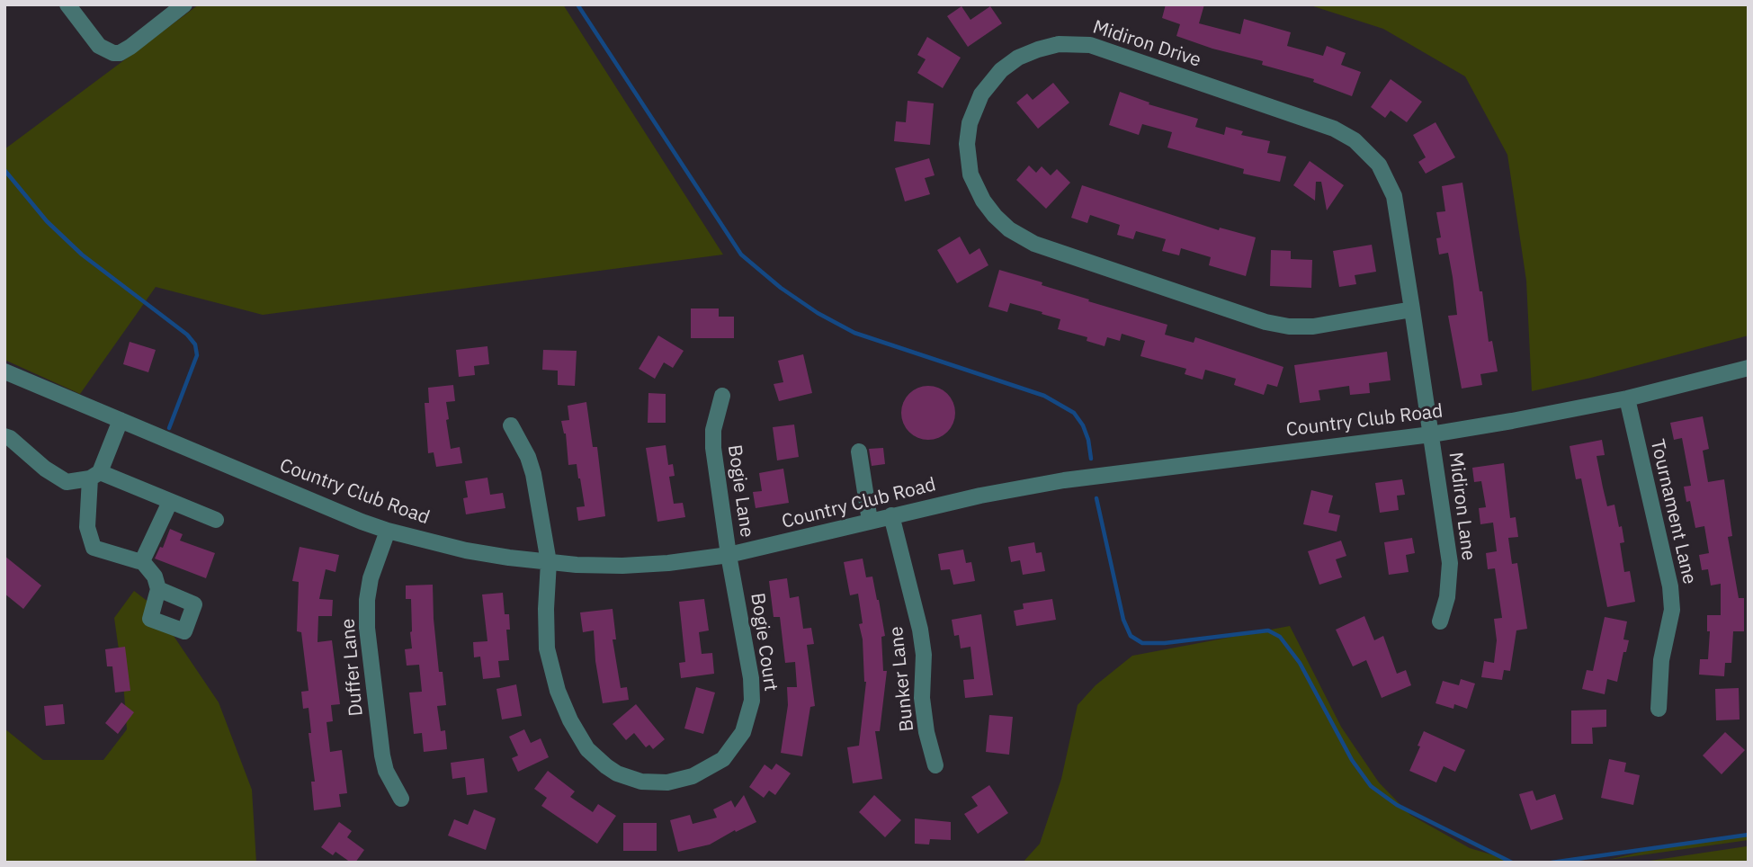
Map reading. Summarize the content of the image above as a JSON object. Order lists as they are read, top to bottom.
{
  "streets": {
    "street": [
      "Midiron Drive",
      "Country Club Road",
      "Bogie Lane",
      "Midiron Lane",
      "Tournament Lane",
      "Bogie Court",
      "Duffer Lane",
      "Bunker Lane"
    ]
  },
  "crossings": [
    ["Midiron Drive", "Country Club Road"],
    ["Midiron Drive", "Midiron Lane"],
    ["Country Club Road", "Bogie Lane"],
    ["Country Club Road", "Midiron Lane"],
    ["Country Club Road", "Tournament Lane"],
    ["Country Club Road", "Bogie Court"],
    ["Country Club Road", "Duffer Lane"],
    ["Country Club Road", "Bunker Lane"],
    ["Bogie Lane", "Bogie Court"]
  ]
}
